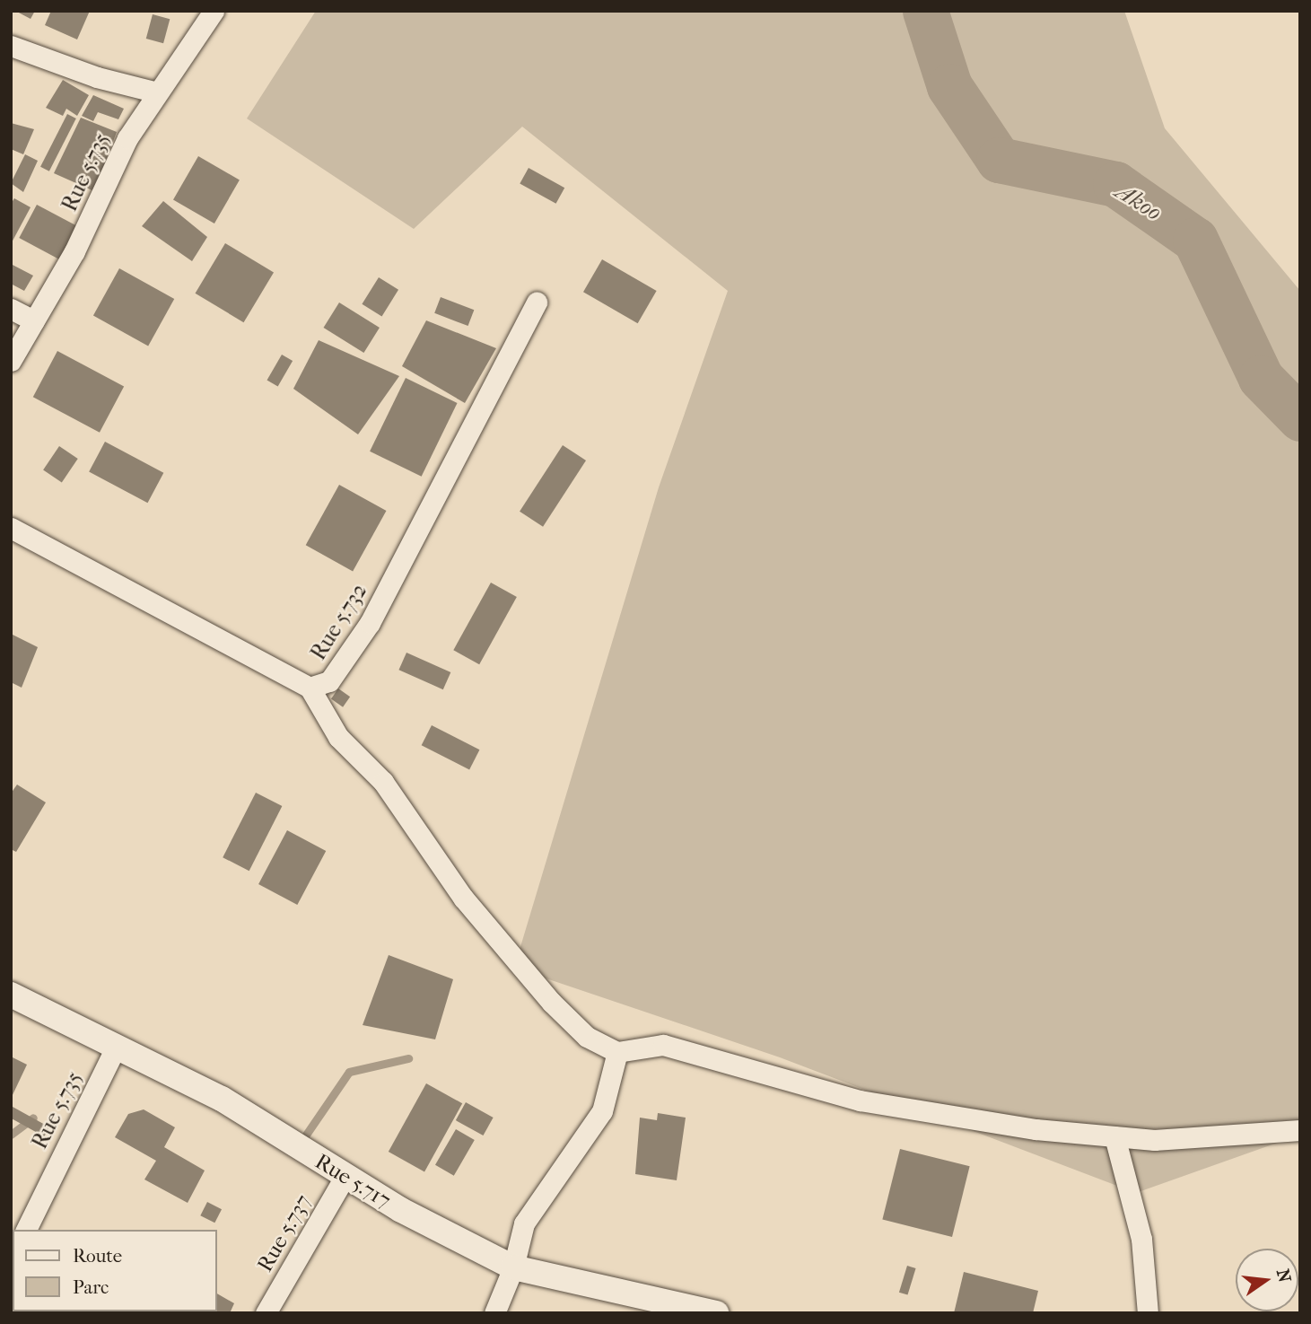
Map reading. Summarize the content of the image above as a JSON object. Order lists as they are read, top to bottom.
{
  "streets": {
    "street": [
      "Rue 5.735",
      "Rue 5.732",
      "Rue 5.717",
      "Rue 5.737"
    ]
  },
  "crossings": [
    ["Rue 5.735", "Rue 5.717"],
    ["Rue 5.717", "Rue 5.737"]
  ],
  "water": ["Akoo"],
  "legend": ["Route", "Parc"],
  "north": "right"
}
